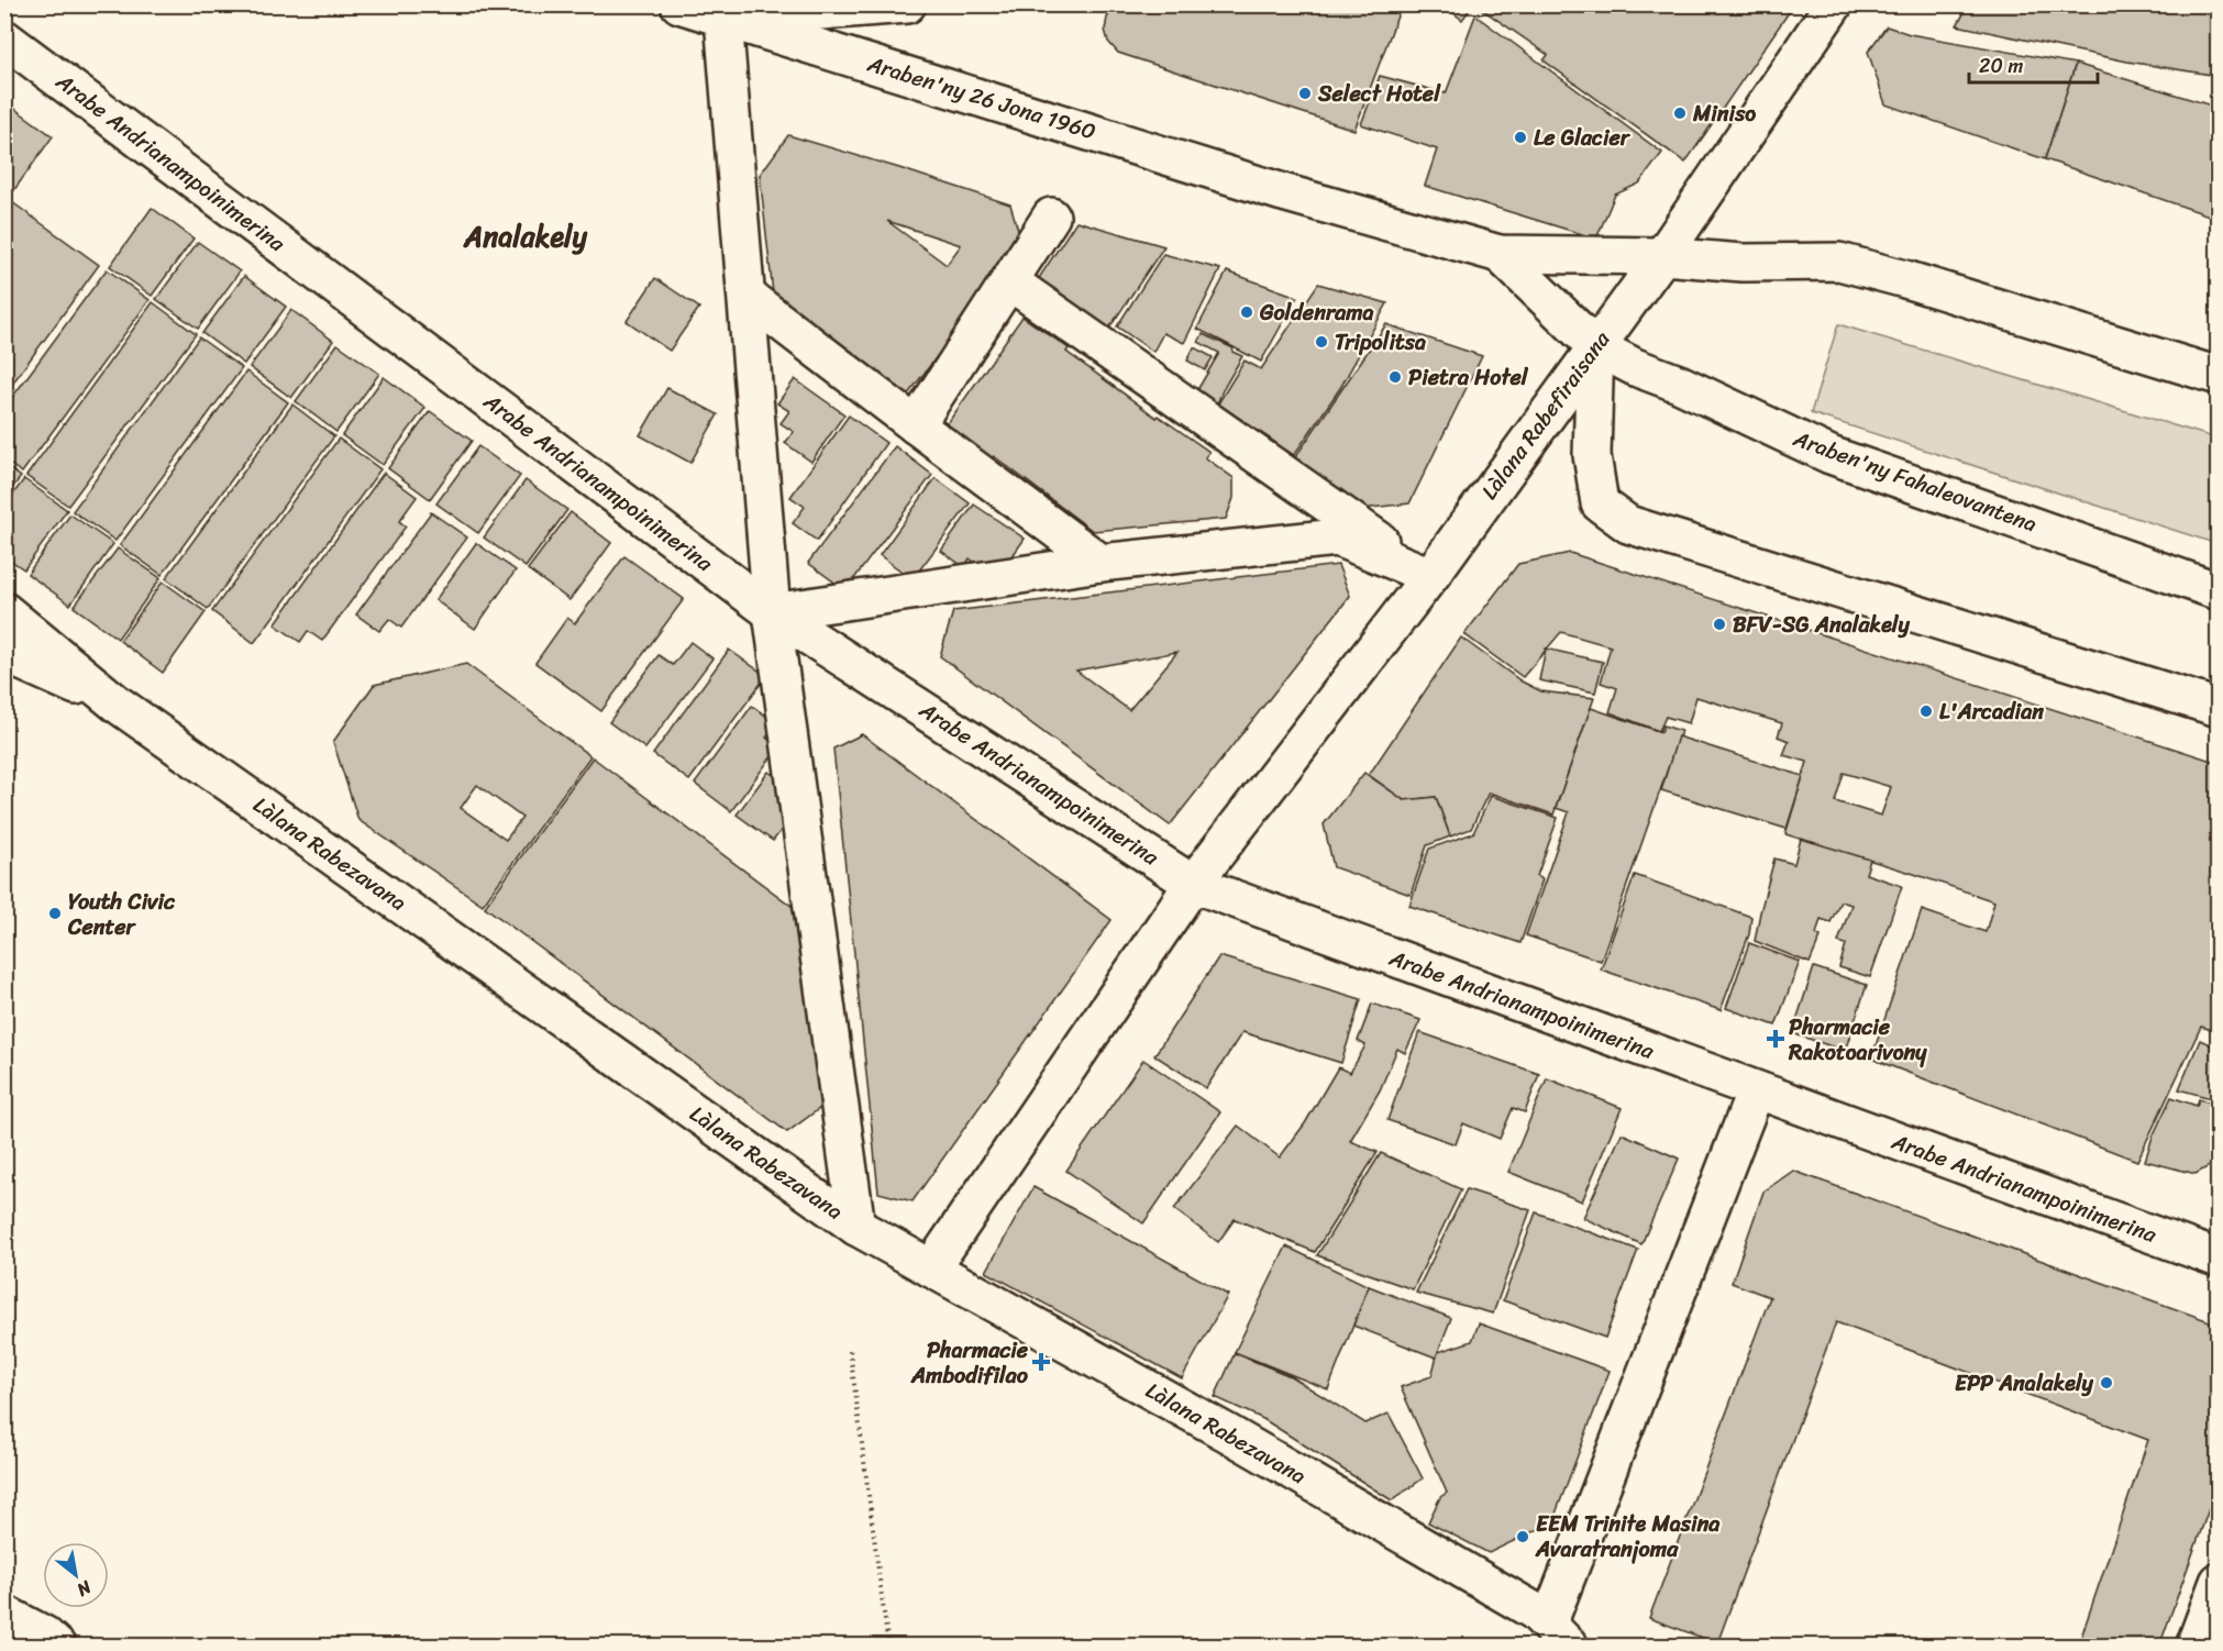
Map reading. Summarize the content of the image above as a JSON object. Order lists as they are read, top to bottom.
{
  "streets": {
    "street": [
      "Araben'ny 26 Jona 1960",
      "Arabe Andrianampoinimerina",
      "Làlana Rabefiraisana",
      "Araben'ny Fahaleovantena",
      "Làlana Rabezavana"
    ]
  },
  "crossings": [
    ["Araben'ny 26 Jona 1960", "Araben'ny Fahaleovantena"],
    ["Arabe Andrianampoinimerina", "Làlana Rabefiraisana"],
    ["Làlana Rabefiraisana", "Araben'ny Fahaleovantena"],
    ["Làlana Rabefiraisana", "Làlana Rabezavana"]
  ],
  "districts": ["Analakely"],
  "places": {
    "other": [
      "Select Hotel",
      "Miniso",
      "Le Glacier",
      "Goldenrama",
      "Tripolitsa",
      "Pietra Hotel",
      "BFV-SG Analakely",
      "L'Arcadian",
      "Youth Civic Center",
      "EPP Analakely",
      "EEM Trinite Masina Avaratranjoma"
    ],
    "health": ["Pharmacie Rakotoarivony", "Pharmacie Ambodifilao"]
  },
  "scale_bar": "20 m",
  "north": "bottom right"
}
